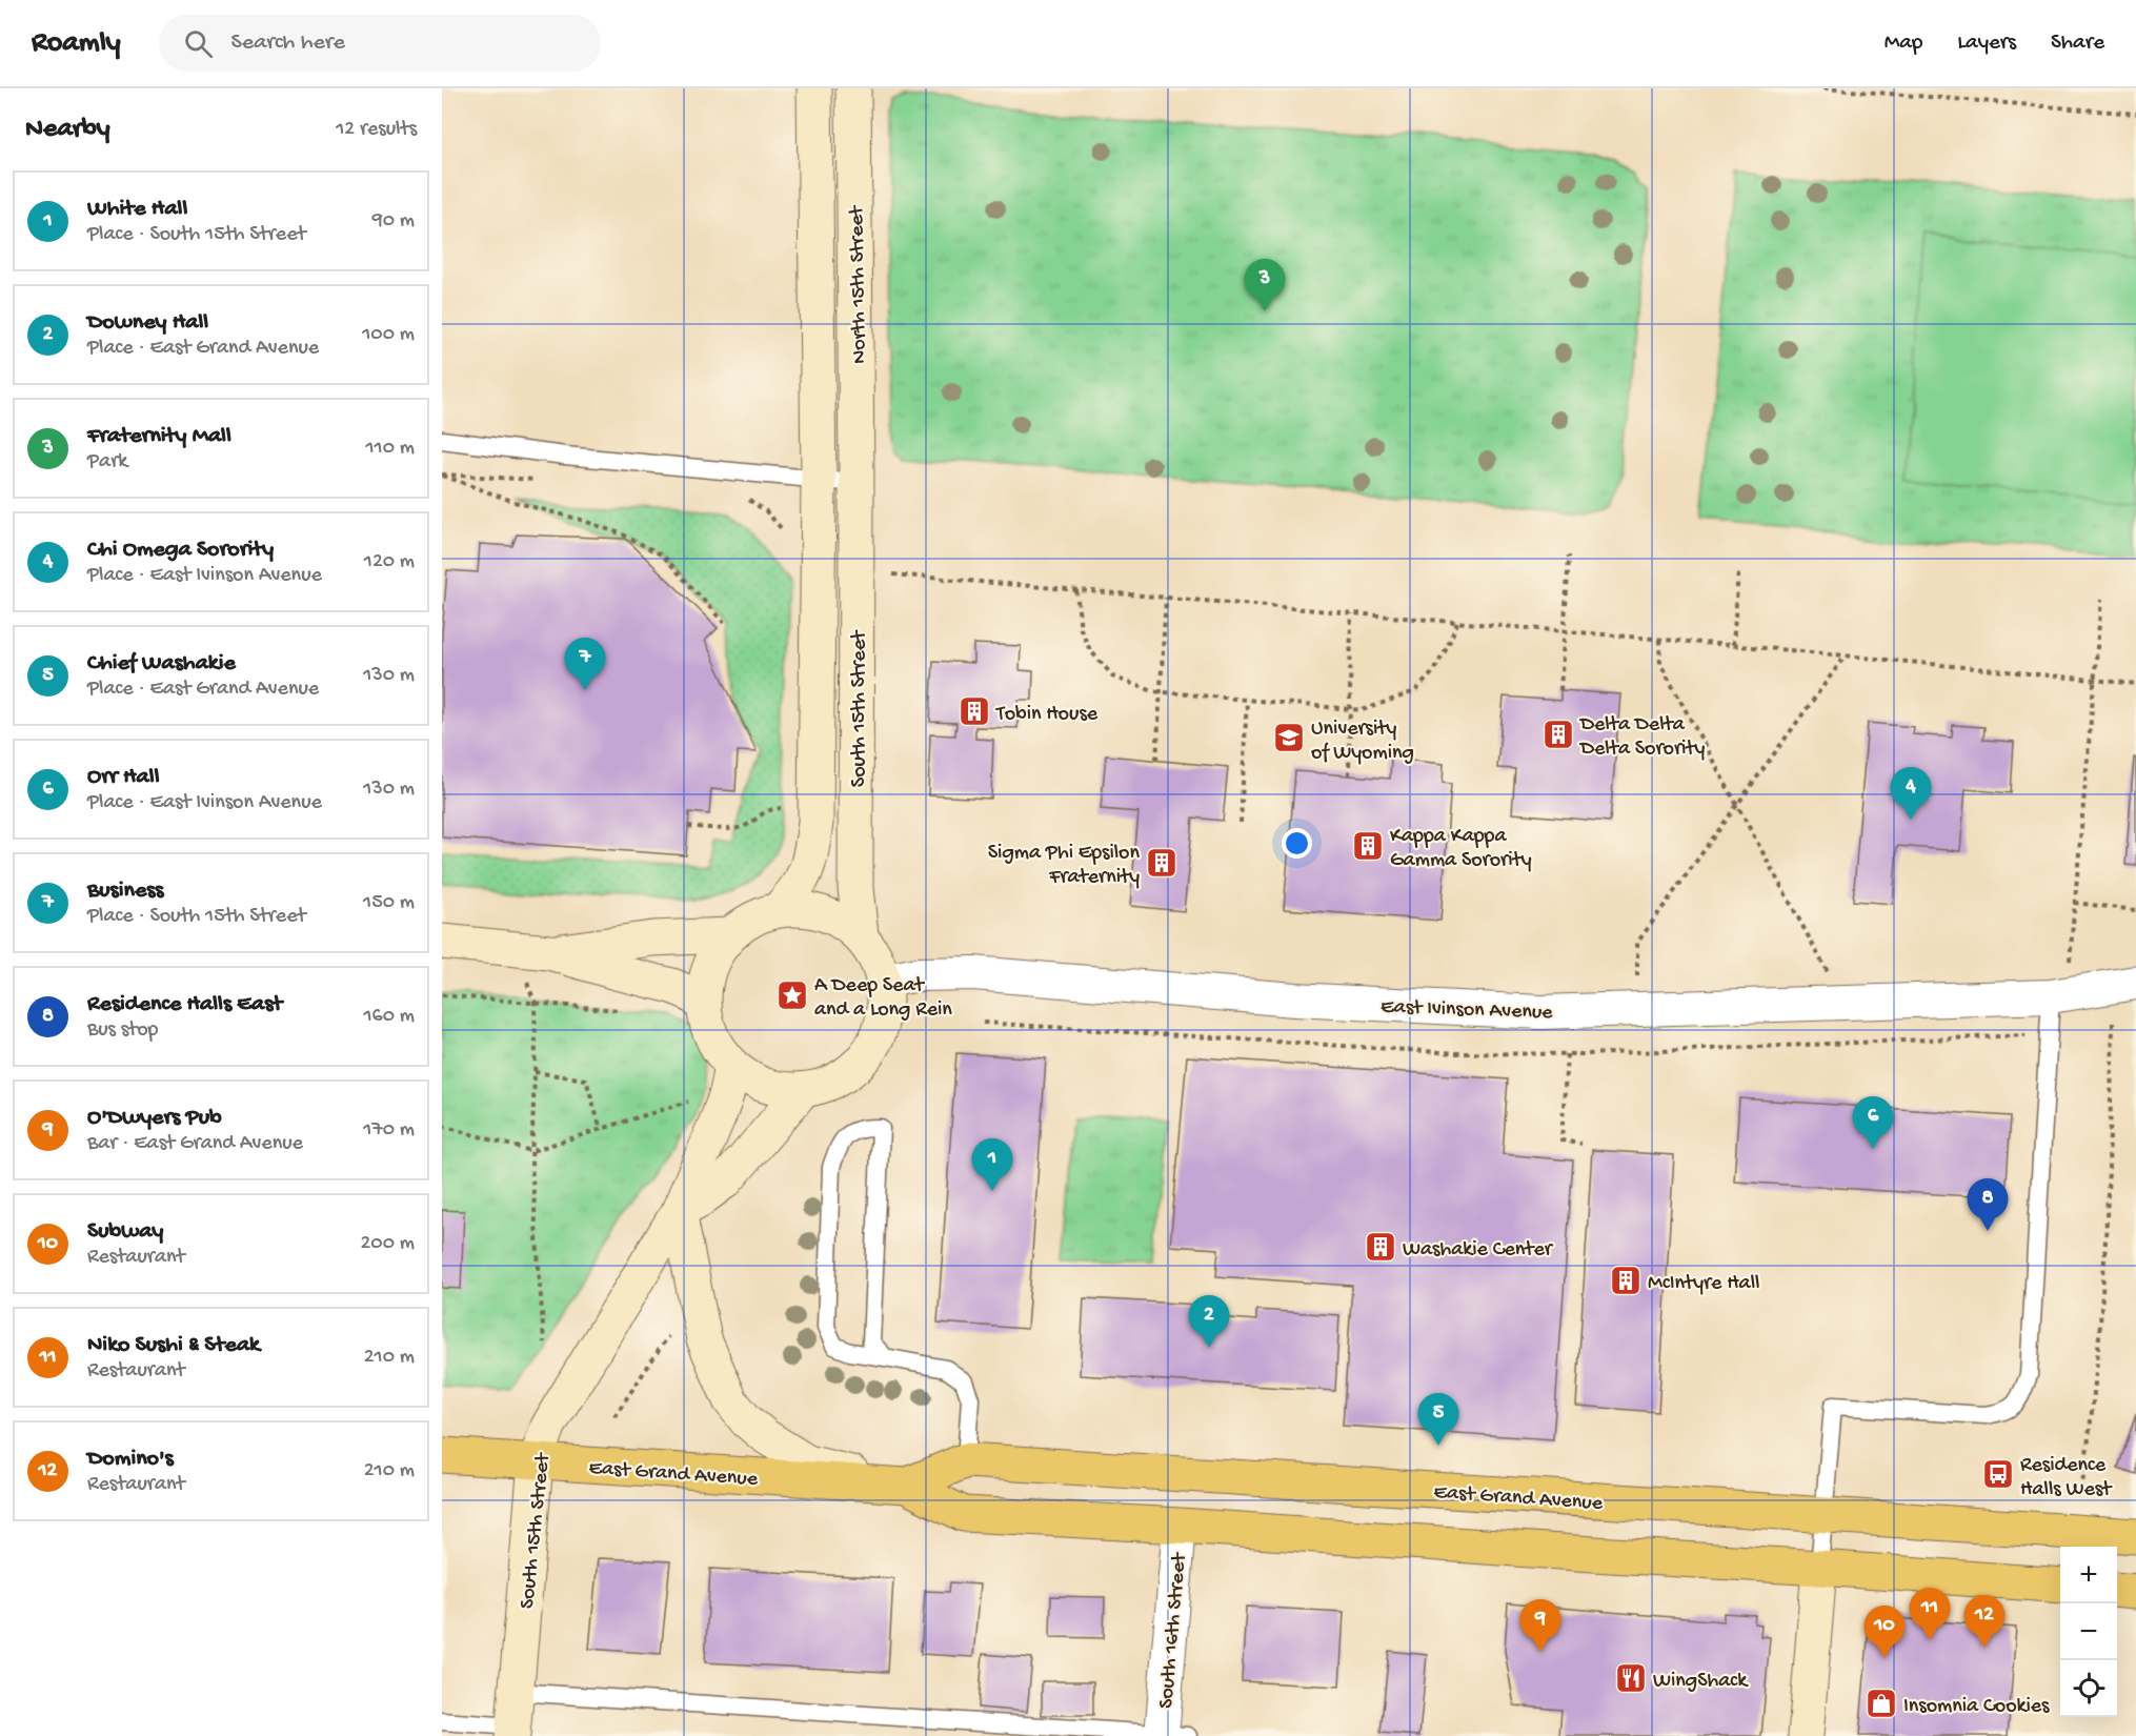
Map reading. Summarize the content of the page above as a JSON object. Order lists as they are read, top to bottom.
{
  "streets": {
    "main road": ["North 15th Street", "South 15th Street", "East Grand Avenue"],
    "street": ["East Ivinson Avenue", "South 16th Street"]
  },
  "crossings": [
    ["North 15th Street", "South 15th Street"],
    ["South 15th Street", "East Ivinson Avenue"],
    ["South 15th Street", "East Grand Avenue"],
    ["East Grand Avenue", "South 16th Street"]
  ],
  "places": {
    "building": [
      "Tobin House",
      "Delta Delta Delta Sorority",
      "Kappa Kappa Gamma Sorority",
      "Sigma Phi Epsilon Fraternity",
      "Washakie Center",
      "McIntyre Hall"
    ],
    "school or university": ["University of Wyoming"],
    "place": ["A Deep Seat and a Long Rein"],
    "bus stop": ["Residence Halls West"],
    "restaurant": ["WingShack"],
    "shop": ["Insomnia Cookies"]
  },
  "page": {
    "header": "Roamly",
    "search": "Search here",
    "nav": ["Map", "Layers", "Share"],
    "heading": ["Nearby", "12 results"],
    "list": [
      {
        "mark": "1",
        "name": "White Hall",
        "note": "Place · South 15th Street",
        "value": "90 m"
      },
      {
        "mark": "2",
        "name": "Downey Hall",
        "note": "Place · East Grand Avenue",
        "value": "100 m"
      },
      {
        "mark": "3",
        "name": "Fraternity Mall",
        "note": "Park",
        "value": "110 m"
      },
      {
        "mark": "4",
        "name": "Chi Omega Sorority",
        "note": "Place · East Ivinson Avenue",
        "value": "120 m"
      },
      {
        "mark": "5",
        "name": "Chief Washakie",
        "note": "Place · East Grand Avenue",
        "value": "130 m"
      },
      {
        "mark": "6",
        "name": "Orr Hall",
        "note": "Place · East Ivinson Avenue",
        "value": "130 m"
      },
      {
        "mark": "7",
        "name": "Business",
        "note": "Place · South 15th Street",
        "value": "150 m"
      },
      {
        "mark": "8",
        "name": "Residence Halls East",
        "note": "Bus stop",
        "value": "160 m"
      },
      {
        "mark": "9",
        "name": "O'Dwyers Pub",
        "note": "Bar · East Grand Avenue",
        "value": "170 m"
      },
      {
        "mark": "10",
        "name": "Subway",
        "note": "Restaurant",
        "value": "200 m"
      },
      {
        "mark": "11",
        "name": "Niko Sushi & Steak",
        "note": "Restaurant",
        "value": "210 m"
      },
      {
        "mark": "12",
        "name": "Domino's",
        "note": "Restaurant",
        "value": "210 m"
      }
    ],
    "pins": [
      "3",
      "7",
      "4",
      "6",
      "1",
      "8",
      "2",
      "5",
      "11",
      "12",
      "9",
      "10"
    ],
    "map_buttons": ["+", "−"]
  }
}
